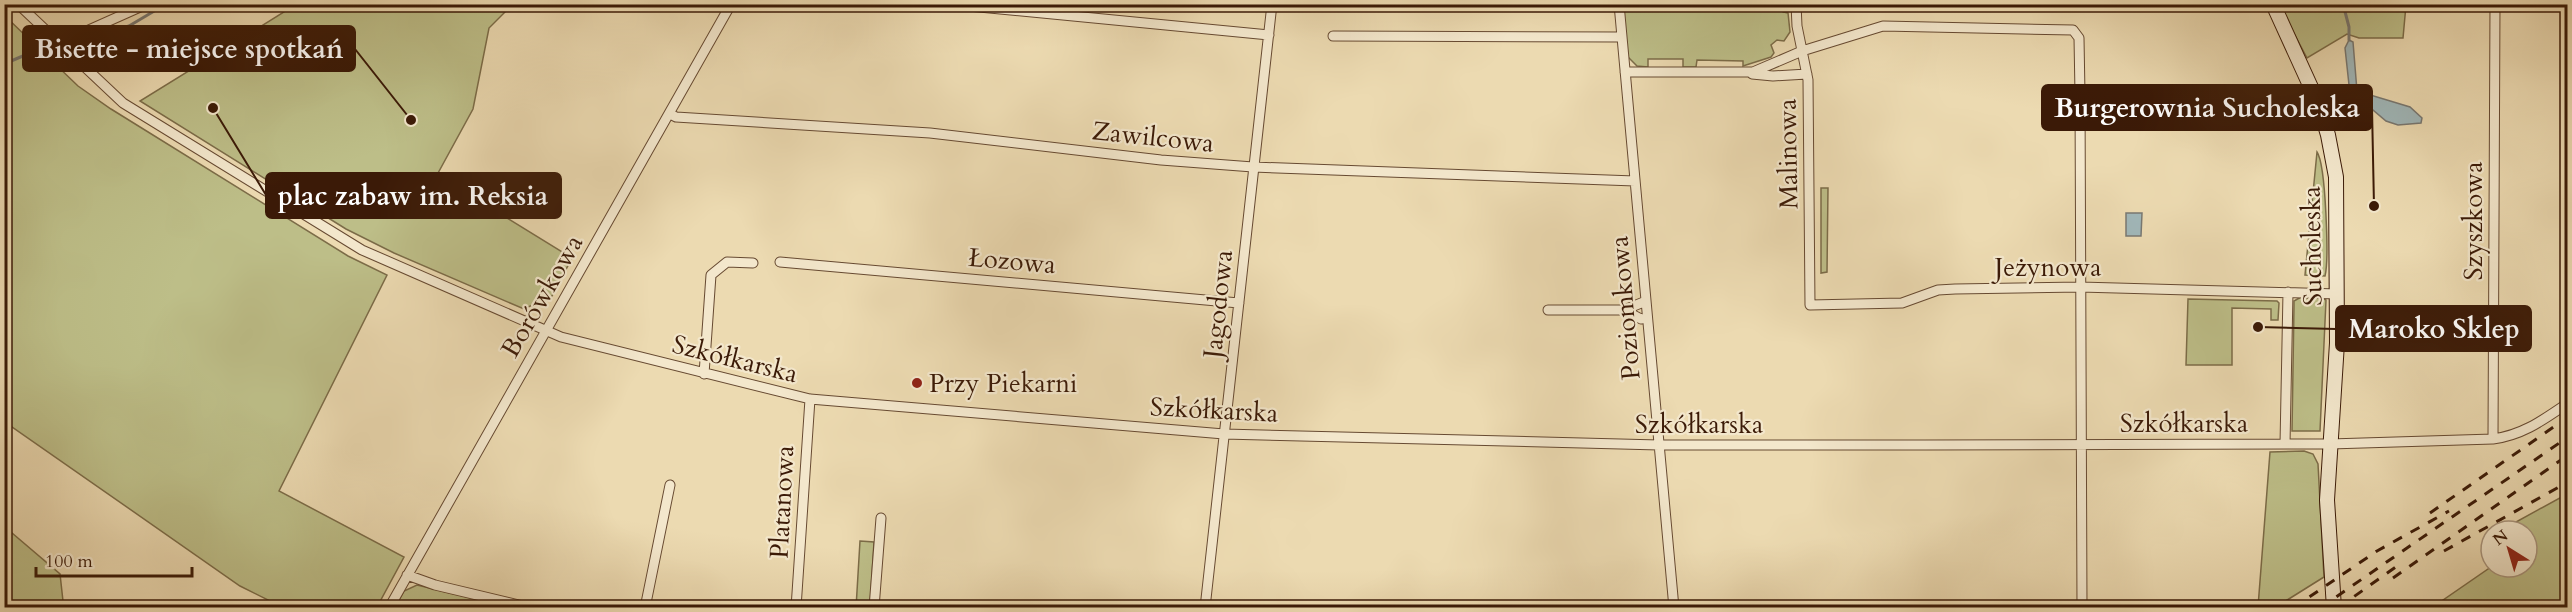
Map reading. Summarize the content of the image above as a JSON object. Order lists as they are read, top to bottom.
{
  "streets": {
    "street": [
      "Zawilcowa",
      "Malinowa",
      "Szyszkowa",
      "Sucholeska",
      "Łozowa",
      "Jeżynowa",
      "Borówkowa",
      "Jagodowa",
      "Poziomkowa",
      "Szkółkarska",
      "Platanowa"
    ]
  },
  "crossings": [
    ["Zawilcowa", "Borówkowa"],
    ["Zawilcowa", "Jagodowa"],
    ["Zawilcowa", "Poziomkowa"],
    ["Malinowa", "Jeżynowa"],
    ["Szyszkowa", "Szkółkarska"],
    ["Sucholeska", "Jeżynowa"],
    ["Sucholeska", "Szkółkarska"],
    ["Łozowa", "Jagodowa"],
    ["Borówkowa", "Szkółkarska"],
    ["Jagodowa", "Szkółkarska"],
    ["Poziomkowa", "Szkółkarska"],
    ["Szkółkarska", "Platanowa"]
  ],
  "places": [
    "plac zabaw im. Reksia",
    "Bisette - miejsce spotkań",
    "Burgerownia Sucholeska",
    "Maroko Sklep",
    "Przy Piekarni"
  ],
  "scale_bar": "100 m",
  "north": "top left"
}
